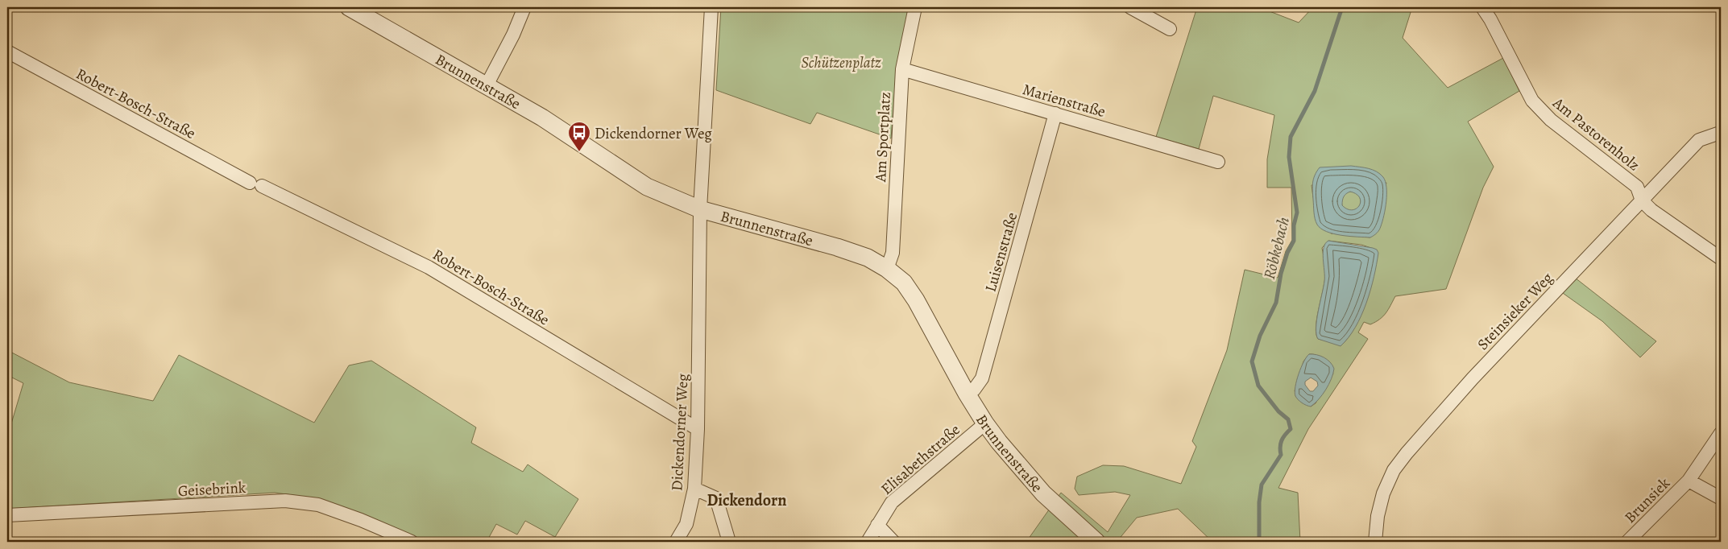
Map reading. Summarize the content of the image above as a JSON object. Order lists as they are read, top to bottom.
{
  "streets": {
    "street": [
      "Brunnenstraße",
      "Marienstraße",
      "Robert-Bosch-Straße",
      "Am Pastorenholz",
      "Am Sportplatz",
      "Luisenstraße",
      "Steinsieker Weg",
      "Dickendorner Weg",
      "Elisabethstraße",
      "Geisebrink",
      "Brunsiek"
    ]
  },
  "crossings": [
    ["Brunnenstraße", "Am Sportplatz"],
    ["Brunnenstraße", "Luisenstraße"],
    ["Brunnenstraße", "Dickendorner Weg"],
    ["Brunnenstraße", "Elisabethstraße"],
    ["Marienstraße", "Am Sportplatz"],
    ["Marienstraße", "Luisenstraße"],
    ["Robert-Bosch-Straße", "Dickendorner Weg"],
    ["Am Pastorenholz", "Steinsieker Weg"]
  ],
  "districts": ["Dickendorn"],
  "water": ["Röbkebach"],
  "parks": ["Schützenplatz"],
  "places": {
    "bus stop": ["Dickendorner Weg"]
  }
}
